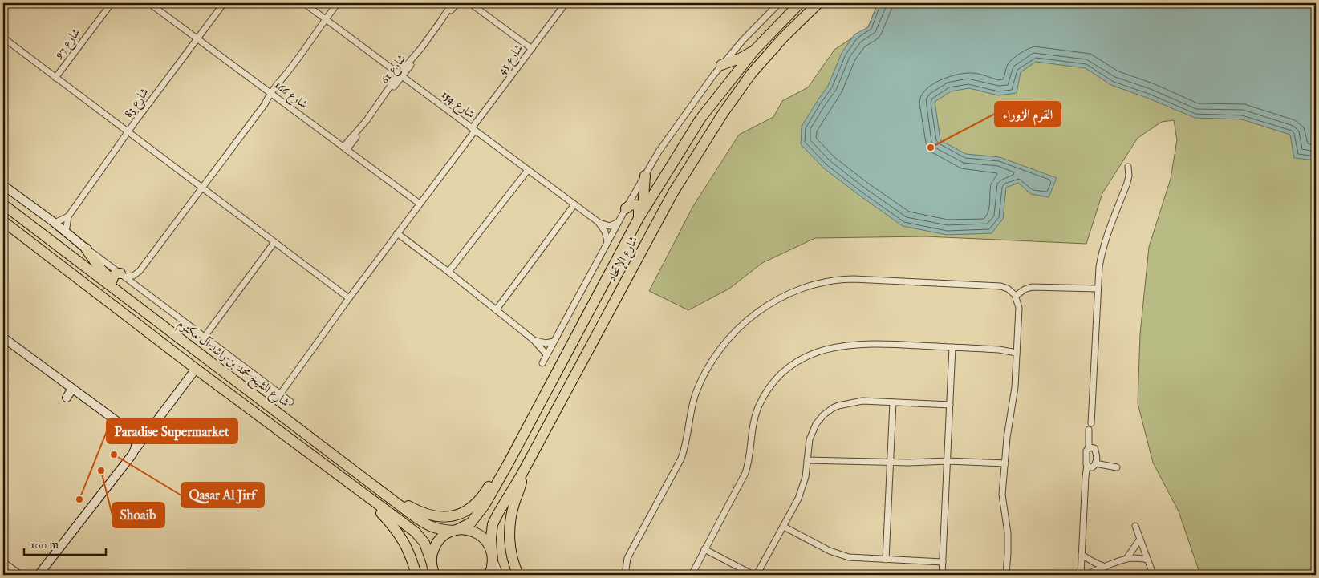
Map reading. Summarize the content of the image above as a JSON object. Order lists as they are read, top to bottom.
{
  "streets": {
    "highway": ["شارع الإتحاد", "شارع الشيخ محمد بن راشد آل مكتوم"],
    "street": [
      "شارع 97",
      "شارع 45",
      "شارع 61",
      "شارع 166",
      "شارع 83",
      "شارع 154"
    ]
  },
  "crossings": [
    ["شارع 45", "شارع 166"],
    ["شارع 45", "شارع 154"],
    ["شارع 61", "شارع 166"],
    ["شارع 61", "شارع 154"],
    ["شارع 166", "شارع 83"],
    ["شارع الإتحاد", "شارع الشيخ محمد بن راشد آل مكتوم"]
  ],
  "places": [
    "القرم الزوراء",
    "Qasar Al Jirf",
    "Shoaib",
    "Paradise Supermarket"
  ],
  "scale_bar": "100 m"
}
